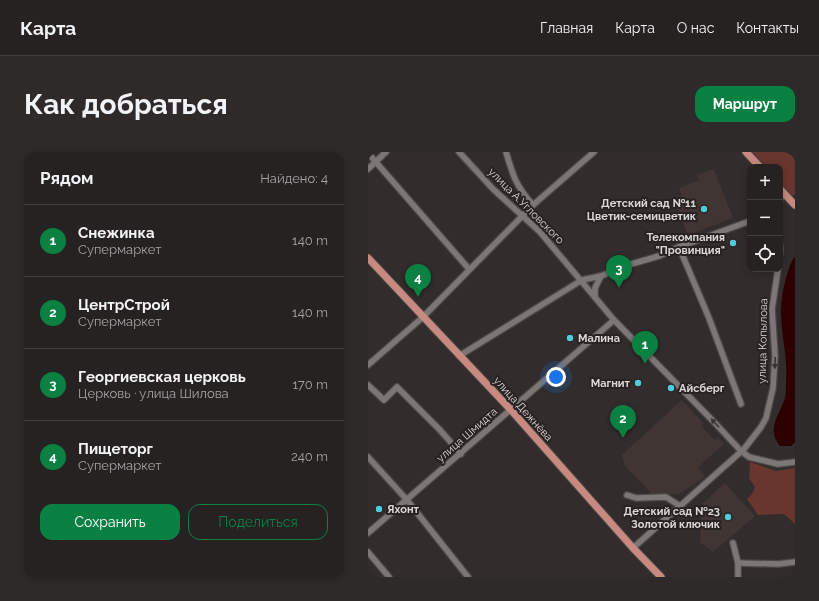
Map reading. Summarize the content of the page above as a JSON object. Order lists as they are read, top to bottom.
{
  "streets": {
    "main road": ["улица Дежнёва"],
    "street": ["улица А.Угловского", "улица Копылова", "улица Шмидта"]
  },
  "crossings": [
    ["улица А.Угловского", "улица Копылова"],
    ["улица А.Угловского", "улица Шмидта"],
    ["улица Копылова", "улица Дежнёва"],
    ["улица Дежнёва", "улица Шмидта"]
  ],
  "one_way": ["улица А.Угловского", "улица Копылова"],
  "places": [
    "Детский сад №11 Цветик-семицветик",
    "Телекомпания \"Провинция\"",
    "Малина",
    "Магнит",
    "Айсберг",
    "Яхонт",
    "Детский сад №23 Золотой ключик"
  ],
  "page": {
    "header": "Карта",
    "nav": [
      "Главная",
      "Карта",
      "О нас",
      "Контакты"
    ],
    "buttons": [
      "Маршрут",
      ["Сохранить", "Поделиться"]
    ],
    "title": "Как добраться",
    "heading": ["Рядом", "Найдено: 4"],
    "map_buttons": ["+", "−"],
    "list": [
      {
        "mark": "1",
        "name": "Снежинка",
        "note": "Супермаркет",
        "value": "140 m"
      },
      {
        "mark": "2",
        "name": "ЦентрСтрой",
        "note": "Супермаркет",
        "value": "140 m"
      },
      {
        "mark": "3",
        "name": "Георгиевская церковь",
        "note": "Церковь · улица Шилова",
        "value": "170 m"
      },
      {
        "mark": "4",
        "name": "Пищеторг",
        "note": "Супермаркет",
        "value": "240 m"
      }
    ],
    "pins": [
      "3",
      "4",
      "1",
      "2"
    ]
  }
}
